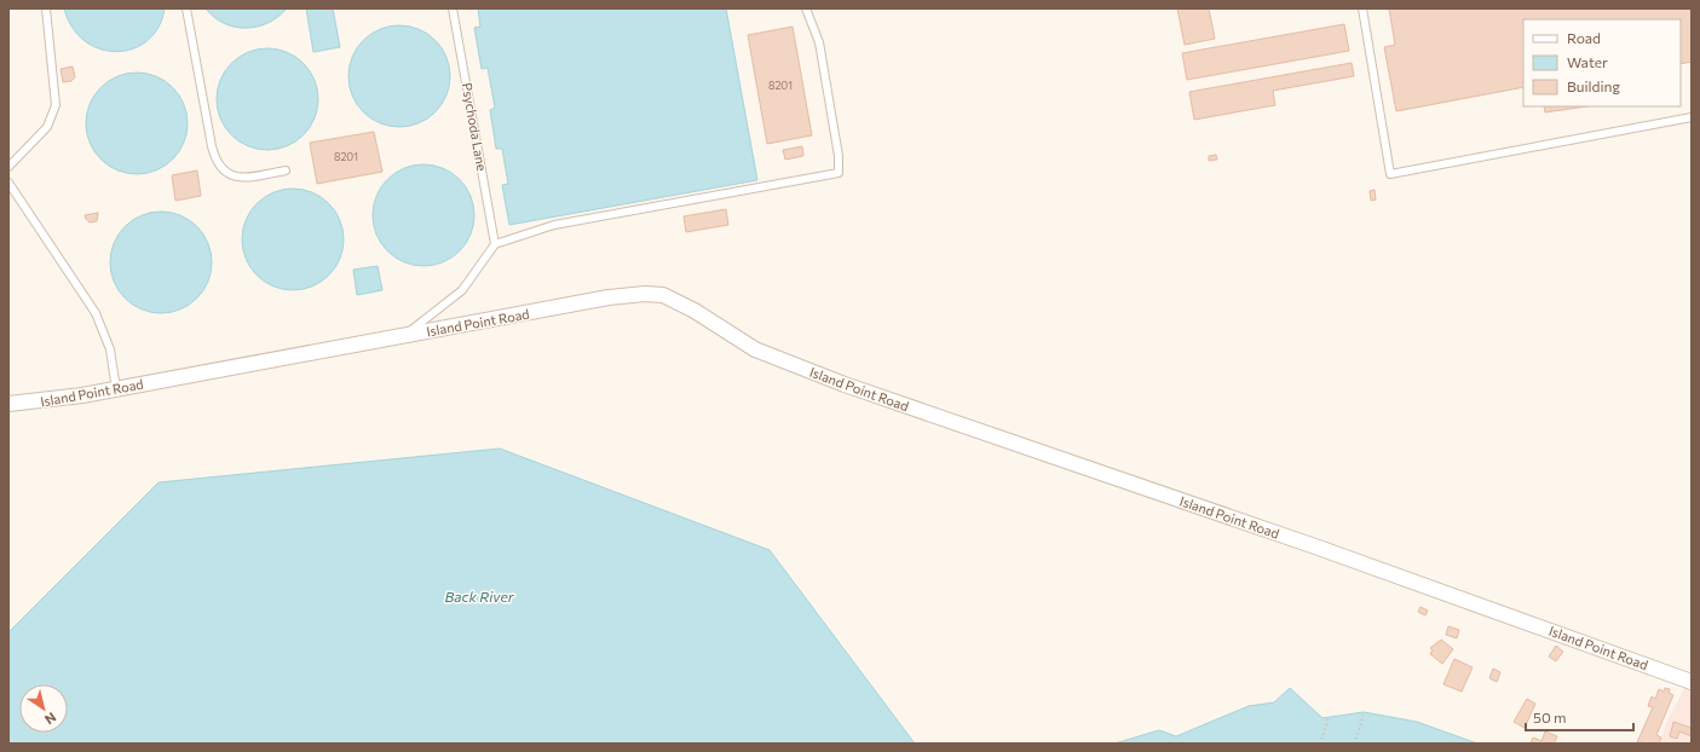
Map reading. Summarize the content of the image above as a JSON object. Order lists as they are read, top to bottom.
{
  "streets": {
    "street": ["Island Point Road"],
    "lane": ["Psychoda Lane"]
  },
  "water": ["Back River"],
  "house_numbers": ["8201", "8201"],
  "legend": ["Road", "Water", "Building"],
  "scale_bar": "50 m",
  "north": "bottom right"
}
